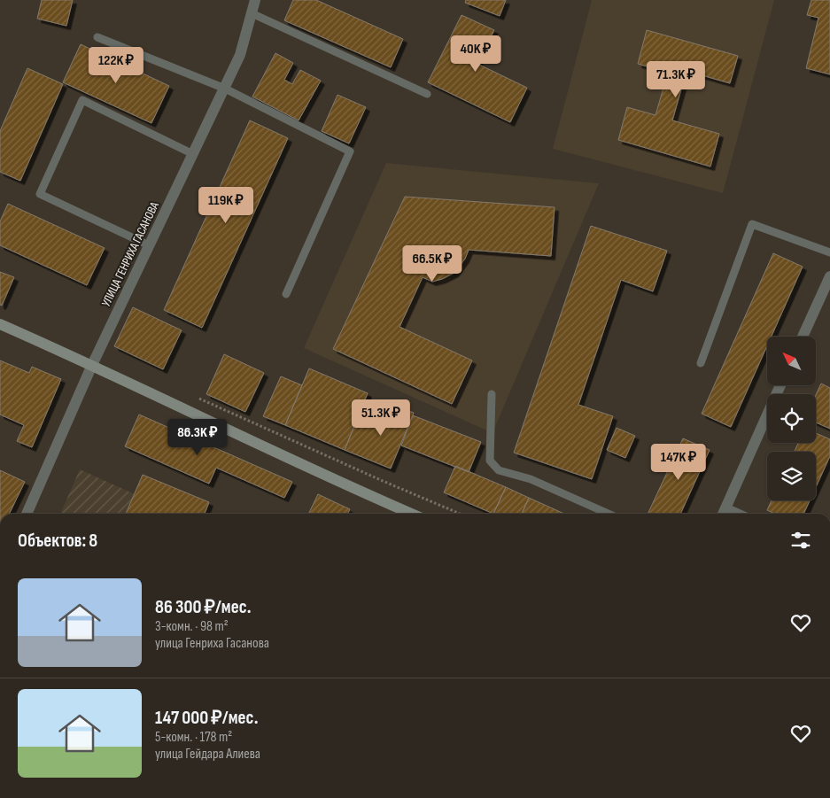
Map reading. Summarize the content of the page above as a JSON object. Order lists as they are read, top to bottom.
{
  "streets": {
    "street": ["УЛИЦА ГЕНРИХА ГАСАНОВА"]
  },
  "north": "top left",
  "page": {
    "price": [
      "40K ₽",
      "122K ₽",
      "71.3K ₽",
      "119K ₽",
      "66.5K ₽",
      "51.3K ₽",
      "86.3K ₽",
      "147K ₽"
    ],
    "heading": "Объектов: 8",
    "list": [
      {
        "name": "86 300 ₽/мес.",
        "note": "3-комн. · 98 m² · улица Генриха Гасанова"
      },
      {
        "name": "147 000 ₽/мес.",
        "note": "5-комн. · 178 m² · улица Гейдара Алиева"
      }
    ]
  }
}
